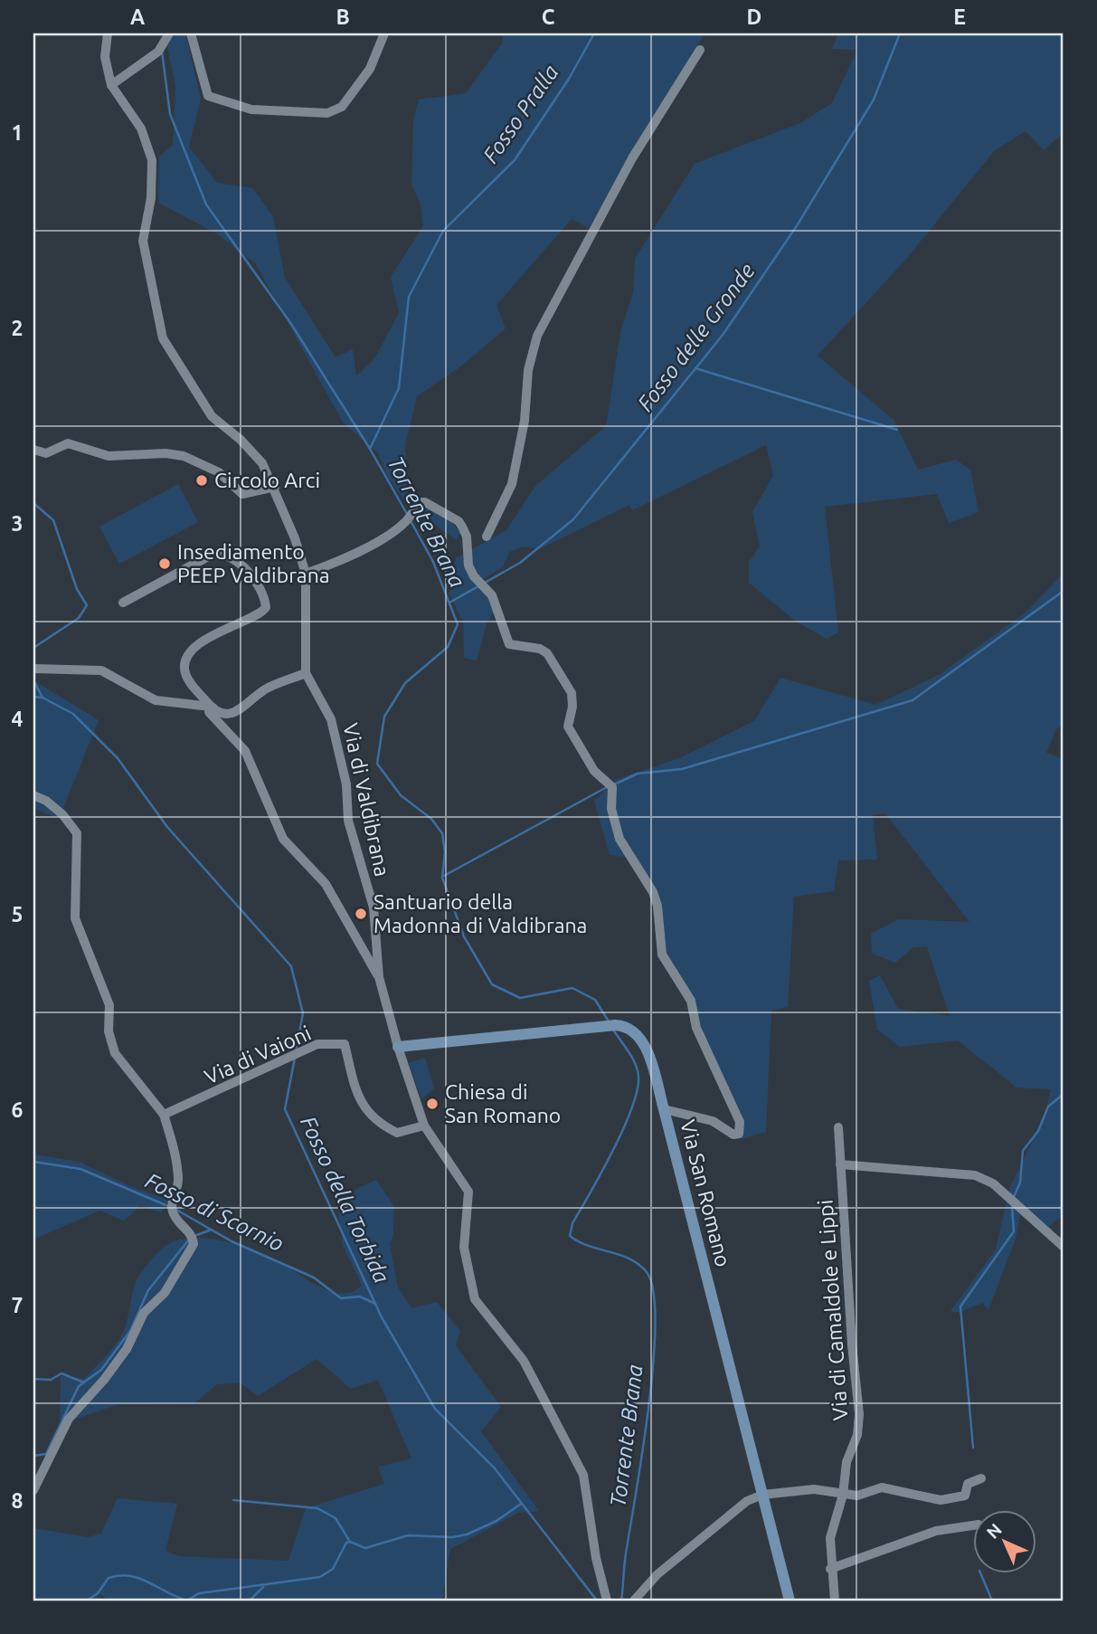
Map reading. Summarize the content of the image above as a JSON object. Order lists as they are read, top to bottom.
{
  "streets": {
    "street": [
      "Via di Valdibrana",
      "Via di Vaioni",
      "Via San Romano",
      "Via di Camaldole e Lippi"
    ]
  },
  "crossings": [
    ["Via di Valdibrana", "Via di Vaioni"],
    ["Via di Valdibrana", "Via San Romano"]
  ],
  "water": [
    "Fosso Pralla",
    "Fosso delle Gronde",
    "Torrente Brana",
    "Fosso della Torbida",
    "Fosso di Scornio"
  ],
  "places": [
    "Circolo Arci",
    "Insediamento PEEP Valdibrana",
    "Santuario della Madonna di Valdibrana",
    "Chiesa di San Romano"
  ],
  "north": "top left",
  "grid": {
    "columns": [
      "A",
      "B",
      "C",
      "D",
      "E"
    ],
    "rows": [
      "1",
      "2",
      "3",
      "4",
      "5",
      "6",
      "7",
      "8"
    ]
  }
}
